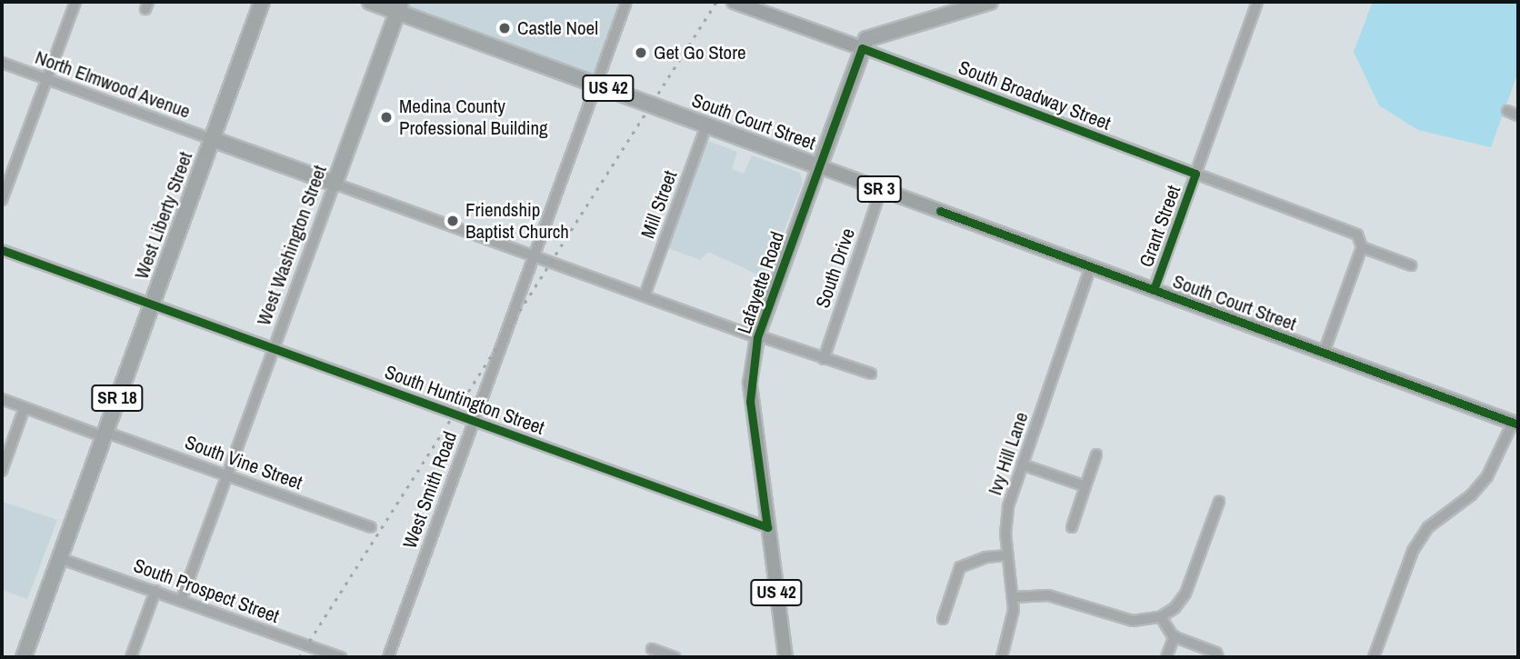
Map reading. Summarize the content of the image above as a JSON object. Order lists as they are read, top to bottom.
{
  "streets": {
    "highway": [
      "US 42",
      "South Court Street",
      "West Liberty Street",
      "West Washington Street",
      "SR 18"
    ],
    "main road": ["South Broadway Street", "SR 3", "Lafayette Road"],
    "street": [
      "North Elmwood Avenue",
      "Mill Street",
      "Grant Street",
      "South Drive",
      "South Huntington Street",
      "Ivy Hill Lane",
      "South Vine Street",
      "West Smith Road",
      "South Prospect Street"
    ]
  },
  "crossings": [
    ["North Elmwood Avenue", "West Liberty Street"],
    ["South Broadway Street", "Grant Street"],
    ["South Court Street", "Mill Street"],
    ["South Court Street", "Grant Street"],
    ["South Court Street", "West Washington Street"],
    ["South Court Street", "South Drive"],
    ["South Court Street", "Lafayette Road"],
    ["South Court Street", "Ivy Hill Lane"],
    ["South Court Street", "West Smith Road"],
    ["West Liberty Street", "South Huntington Street"],
    ["West Liberty Street", "South Vine Street"],
    ["West Liberty Street", "South Prospect Street"],
    ["West Washington Street", "South Huntington Street"],
    ["West Washington Street", "South Vine Street"],
    ["West Washington Street", "South Prospect Street"],
    ["Lafayette Road", "South Huntington Street"],
    ["South Huntington Street", "West Smith Road"]
  ],
  "places": [
    "Castle Noel",
    "Get Go Store",
    "Medina County Professional Building",
    "Friendship Baptist Church"
  ]
}
